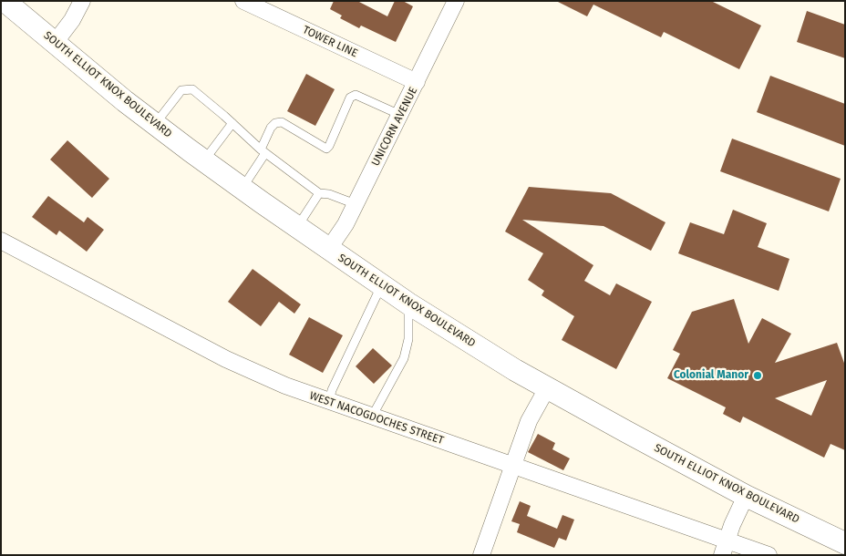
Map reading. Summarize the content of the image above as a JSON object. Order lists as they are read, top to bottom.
{
  "streets": {
    "main road": ["SOUTH ELLIOT KNOX BOULEVARD"],
    "street": ["TOWER LINE", "UNICORN AVENUE", "WEST NACOGDOCHES STREET"]
  },
  "crossings": [
    ["TOWER LINE", "UNICORN AVENUE"],
    ["SOUTH ELLIOT KNOX BOULEVARD", "UNICORN AVENUE"]
  ],
  "places": ["Colonial Manor"]
}
